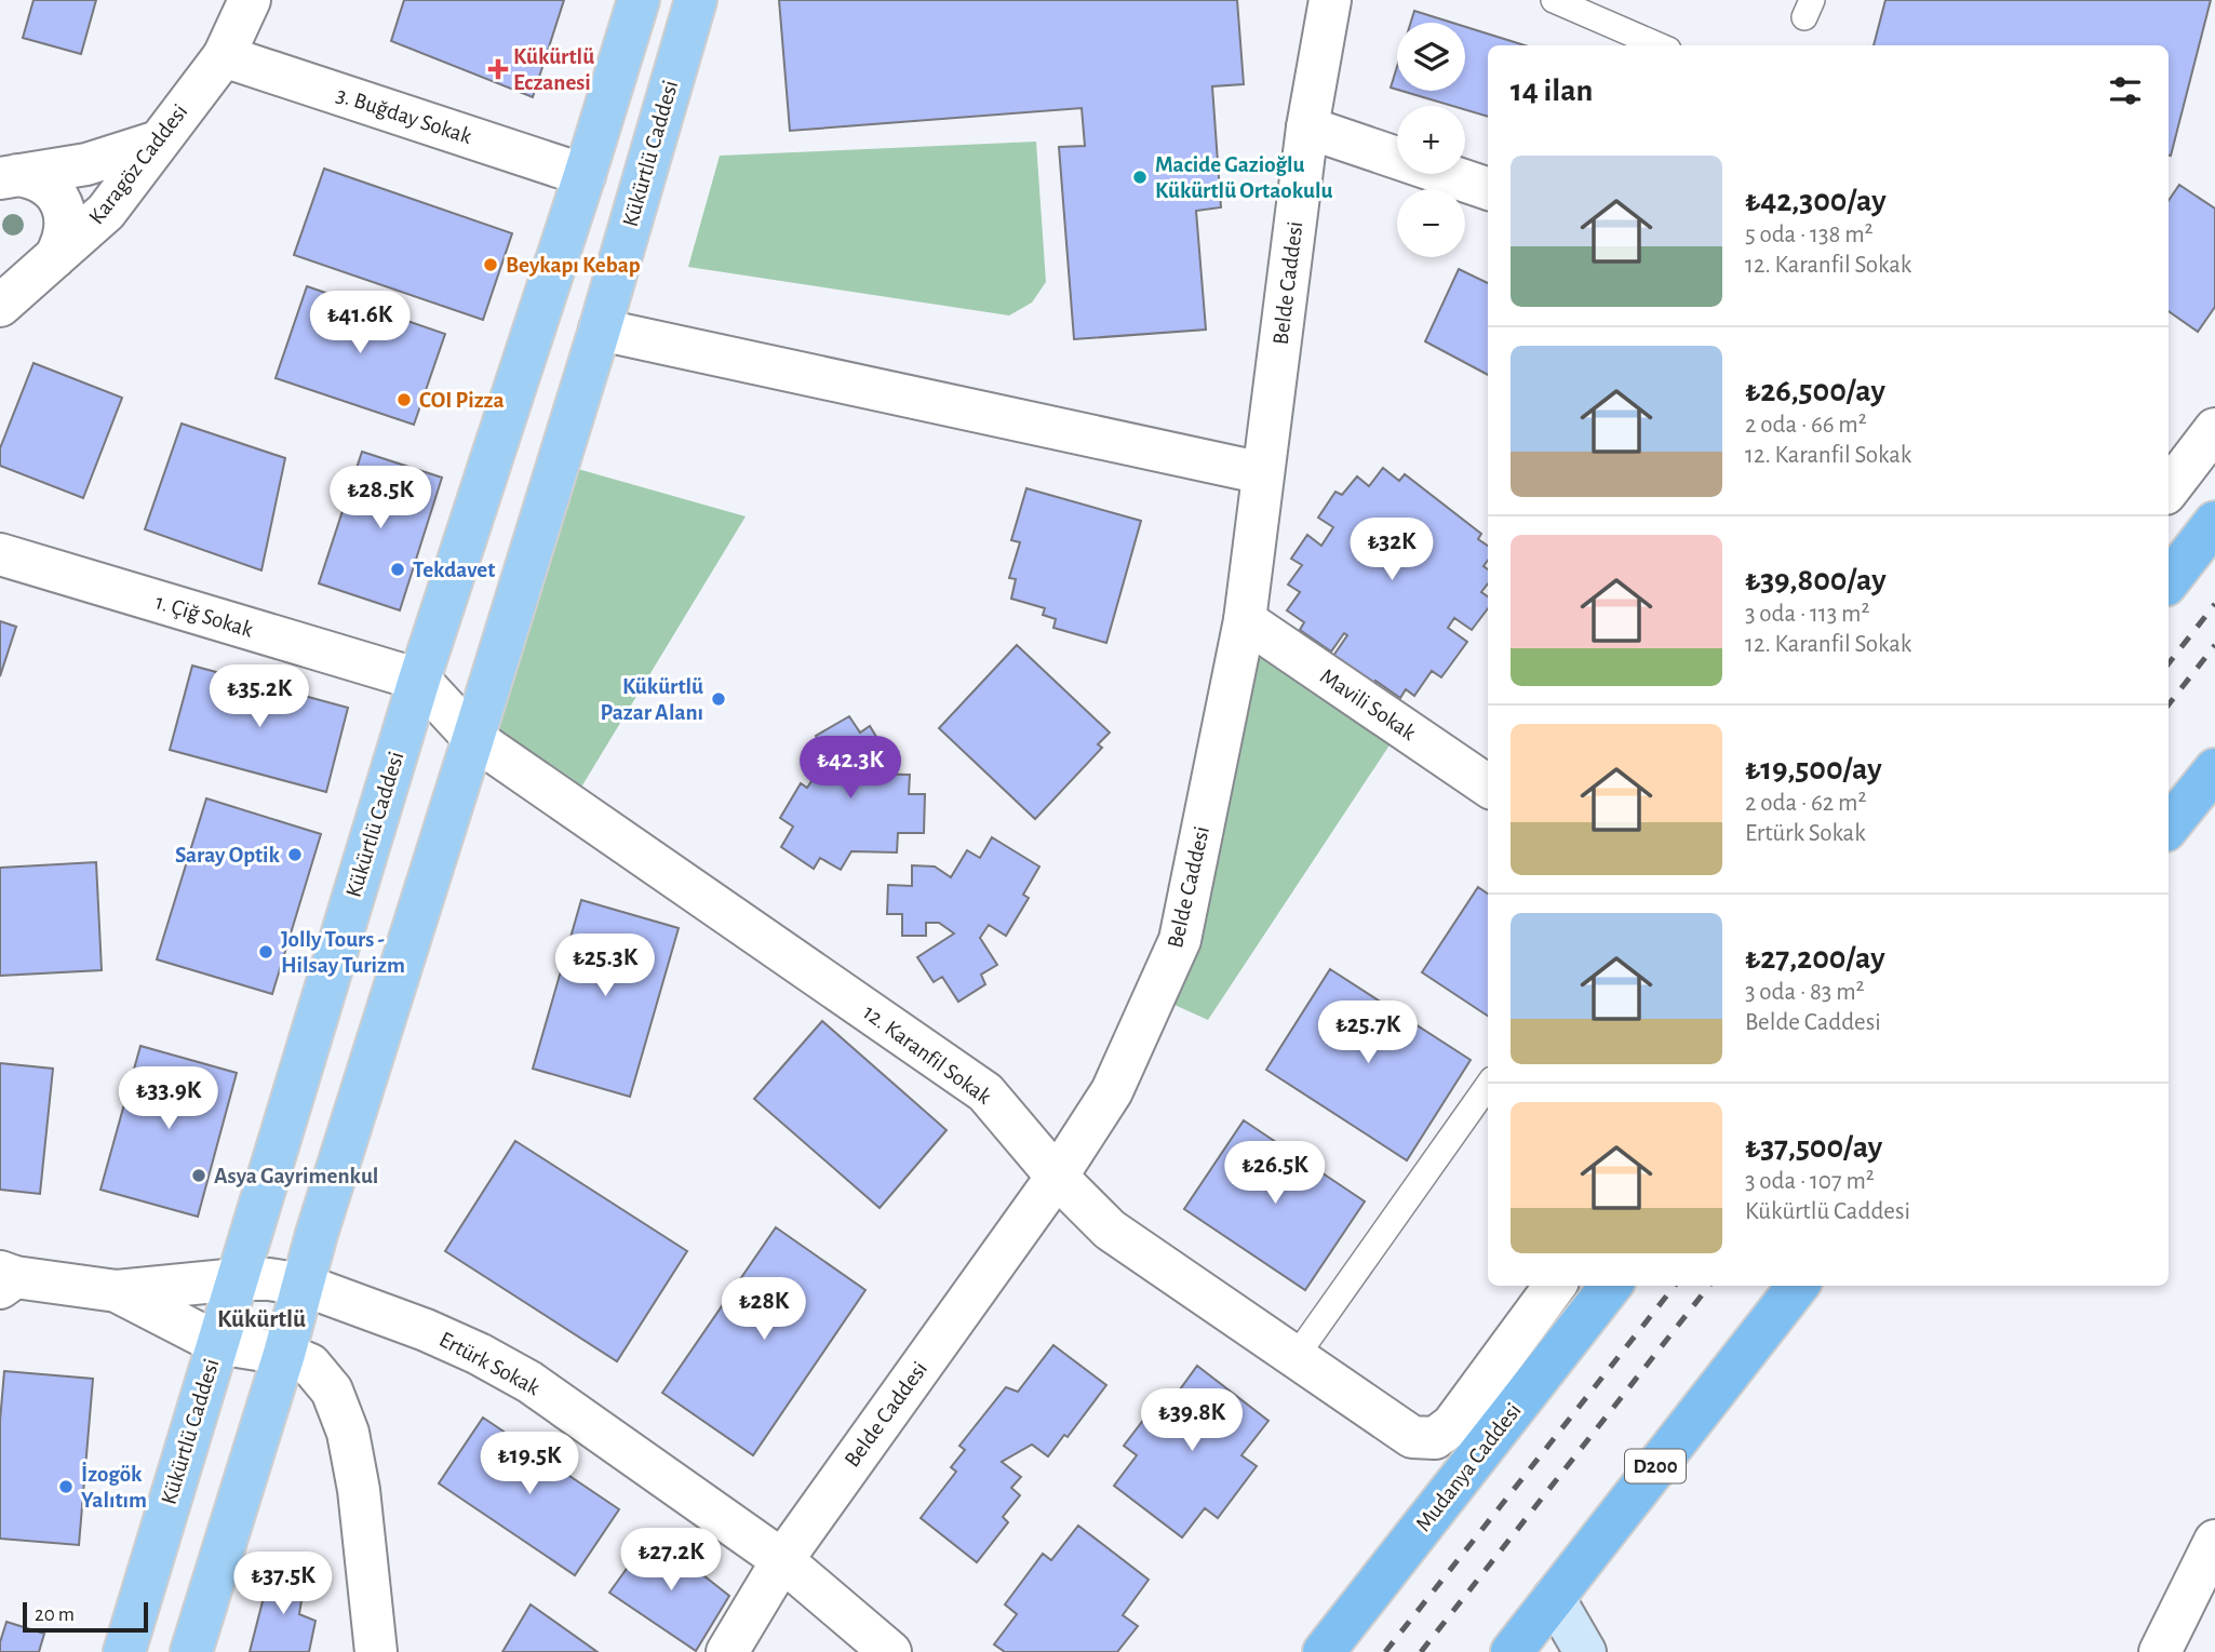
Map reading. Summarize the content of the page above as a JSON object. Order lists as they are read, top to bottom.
{
  "streets": {
    "highway": ["D200", "Mudanya Caddesi"],
    "main road": ["Kükürtlü Caddesi"],
    "street": [
      "3. Buğday Sokak",
      "Karagöz Caddesi",
      "Belde Caddesi",
      "1. Çiğ Sokak",
      "Mavili Sokak",
      "12. Karanfil Sokak",
      "Ertürk Sokak"
    ]
  },
  "crossings": [
    ["3. Buğday Sokak", "Kükürtlü Caddesi"],
    ["3. Buğday Sokak", "Karagöz Caddesi"],
    ["Kükürtlü Caddesi", "1. Çiğ Sokak"],
    ["Kükürtlü Caddesi", "12. Karanfil Sokak"],
    ["Kükürtlü Caddesi", "Ertürk Sokak"],
    ["Belde Caddesi", "Mavili Sokak"],
    ["Belde Caddesi", "12. Karanfil Sokak"],
    ["Belde Caddesi", "Ertürk Sokak"]
  ],
  "districts": ["Kükürtlü"],
  "places": {
    "health": ["Kükürtlü Eczanesi"],
    "other": [
      "Macide Gazioğlu Kükürtlü Ortaokulu",
      "Beykapı Kebap",
      "COI Pizza",
      "Tekdavet",
      "Kükürtlü Pazar Alanı",
      "Saray Optik",
      "Jolly Tours - Hilsay Turizm",
      "Asya Gayrimenkul",
      "İzogök Yalıtım"
    ]
  },
  "scale_bar": "20 m",
  "page": {
    "map_buttons": ["+", "−"],
    "heading": "14 ilan",
    "list": [
      {
        "name": "₺42,300/ay",
        "note": "5 oda · 138 m² · 12. Karanfil Sokak"
      },
      {
        "name": "₺26,500/ay",
        "note": "2 oda · 66 m² · 12. Karanfil Sokak"
      },
      {
        "name": "₺39,800/ay",
        "note": "3 oda · 113 m² · 12. Karanfil Sokak"
      },
      {
        "name": "₺19,500/ay",
        "note": "2 oda · 62 m² · Ertürk Sokak"
      },
      {
        "name": "₺27,200/ay",
        "note": "3 oda · 83 m² · Belde Caddesi"
      },
      {
        "name": "₺37,500/ay",
        "note": "3 oda · 107 m² · Kükürtlü Caddesi"
      }
    ],
    "price": [
      "₺41.6K",
      "₺28.5K",
      "₺32K",
      "₺35.2K",
      "₺42.3K",
      "₺25.3K",
      "₺25.7K",
      "₺33.9K",
      "₺26.5K",
      "₺28K",
      "₺39.8K",
      "₺19.5K",
      "₺27.2K",
      "₺37.5K"
    ],
    "scale": "20 m"
  }
}
